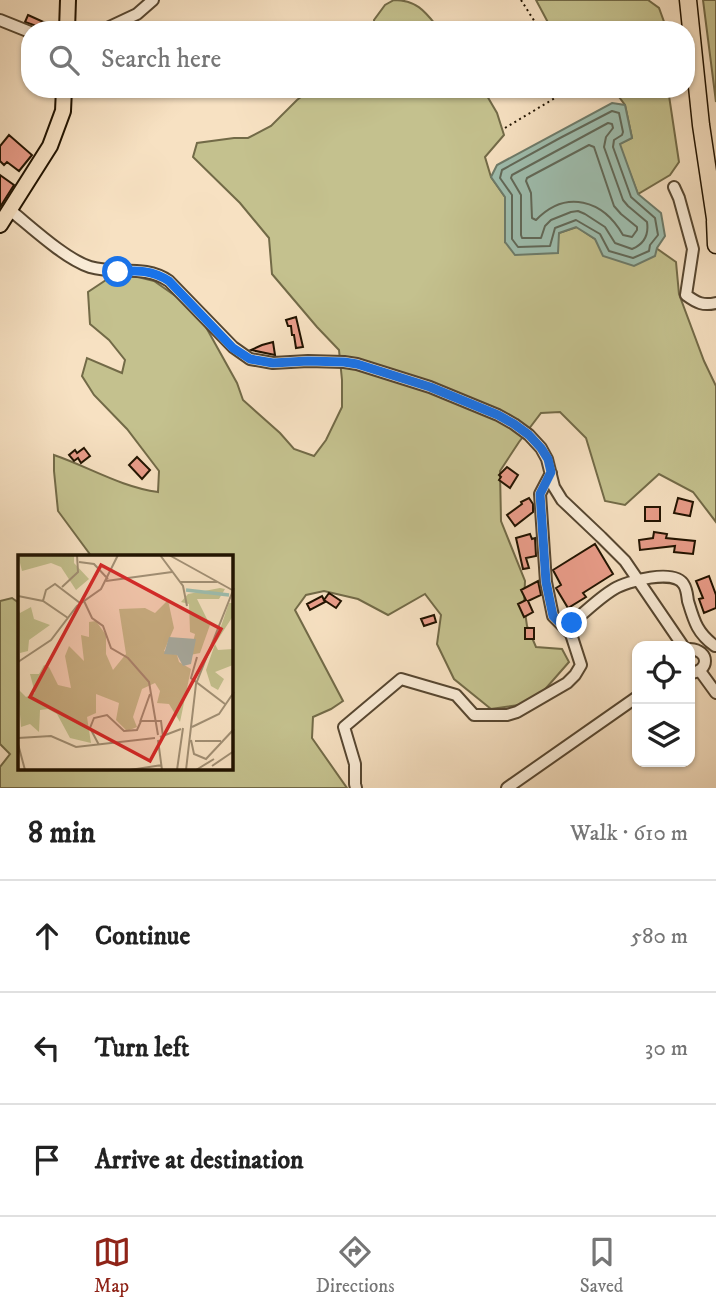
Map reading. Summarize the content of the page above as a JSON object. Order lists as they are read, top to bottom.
{
  "page": {
    "search": "Search here",
    "heading": ["8 min", "Walk · 610 m"],
    "list": [
      ["Continue", "580 m"],
      ["Turn left", "30 m"],
      "Arrive at destination"
    ],
    "nav": ["Map", "Directions", "Saved"]
  }
}
